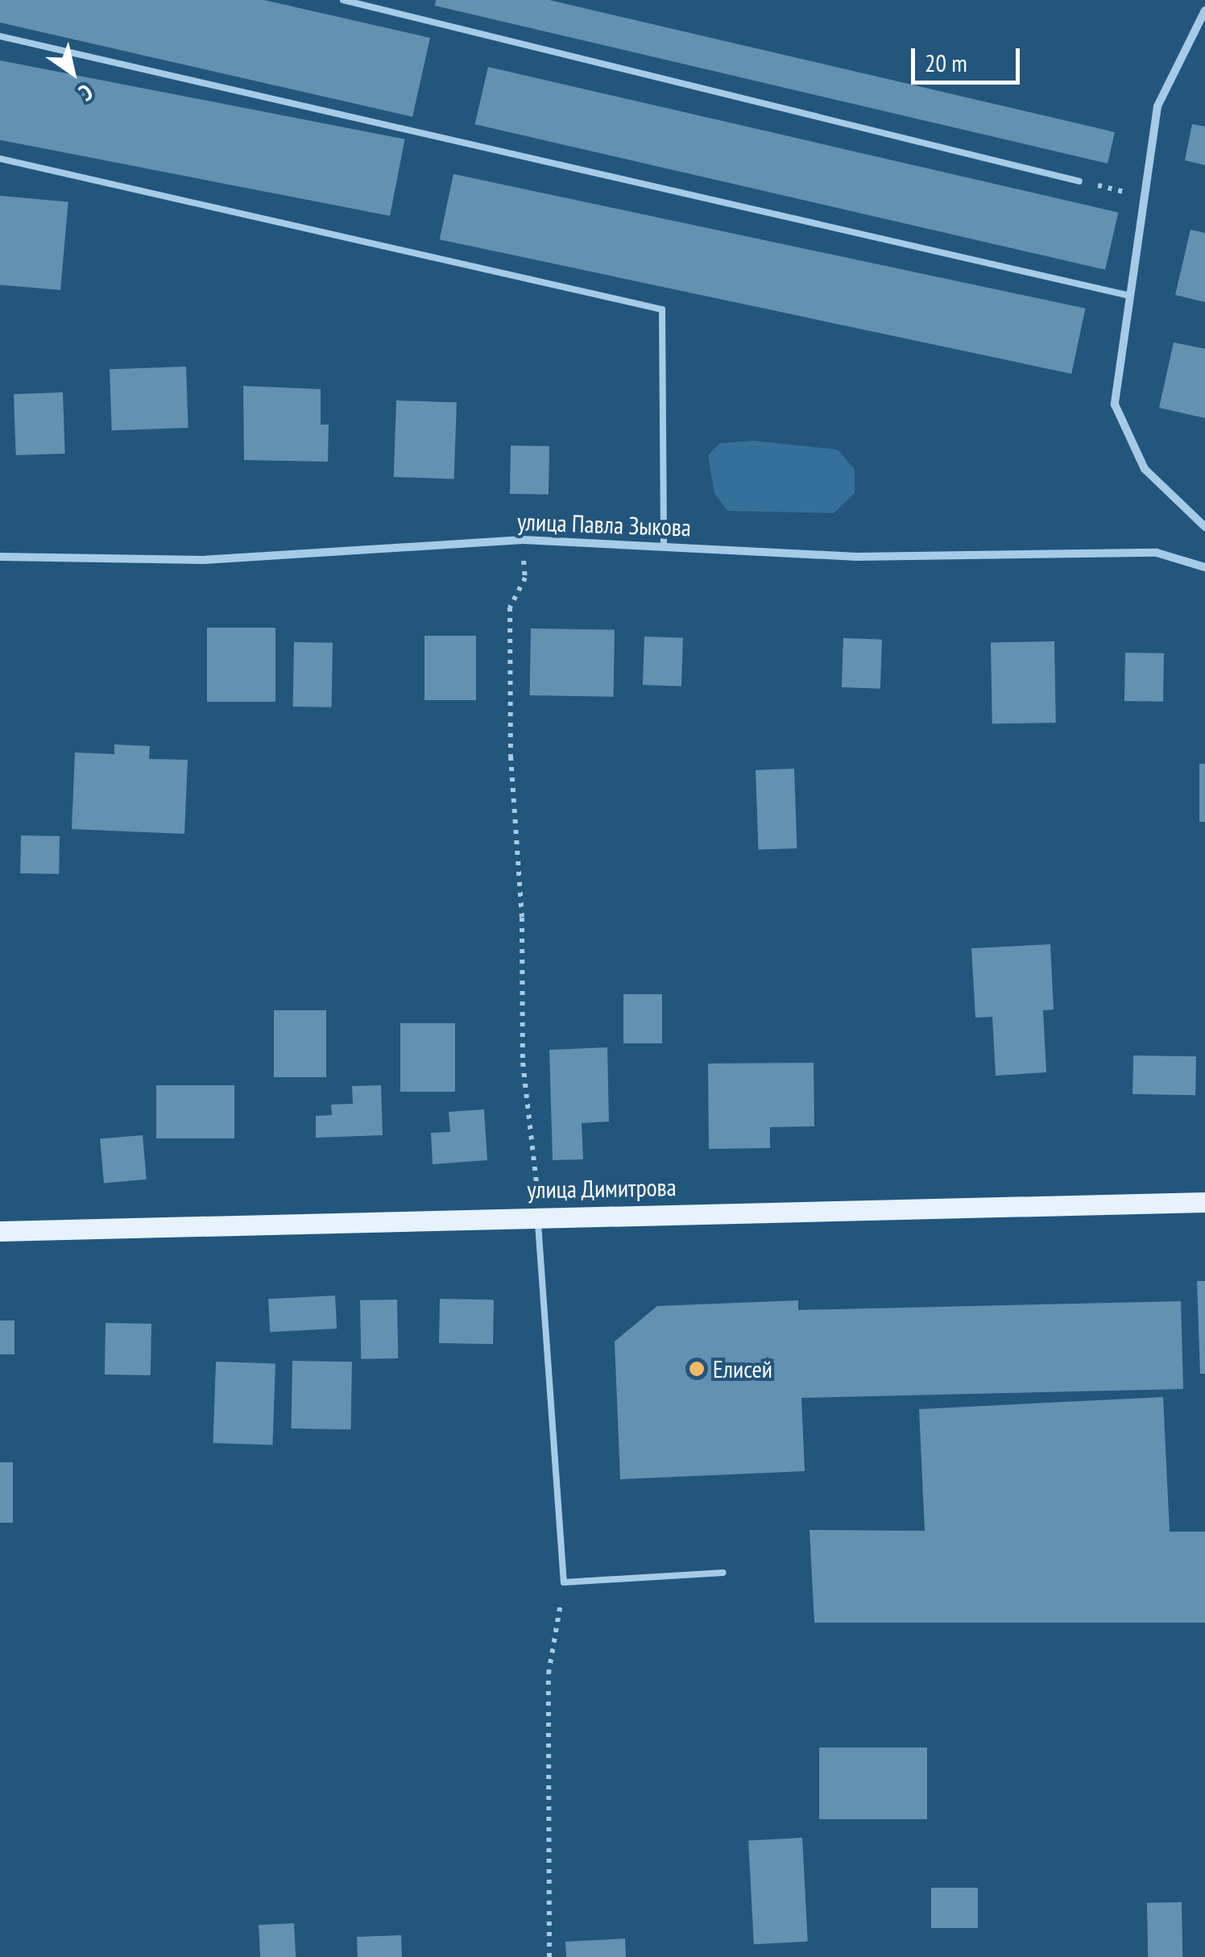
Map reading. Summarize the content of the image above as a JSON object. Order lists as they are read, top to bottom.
{
  "streets": {
    "main road": ["улица Димитрова"],
    "street": ["улица Павла Зыкова"]
  },
  "places": ["Елисей"],
  "scale_bar": "20 m",
  "north": "bottom right"
}
